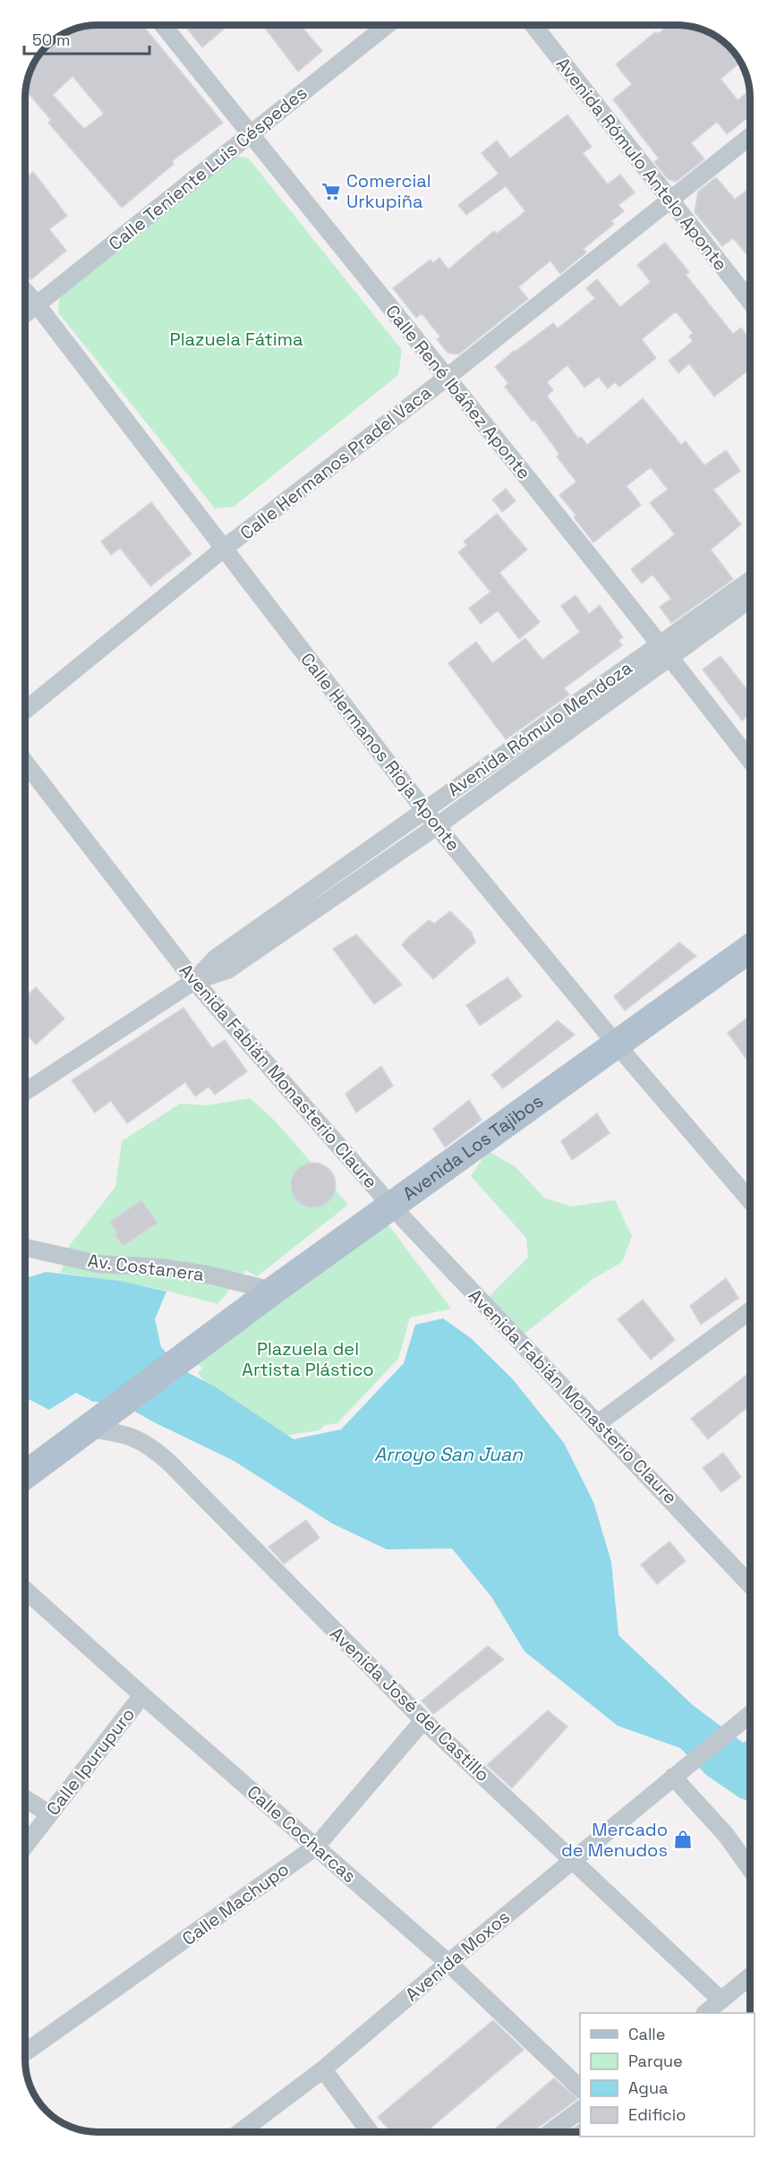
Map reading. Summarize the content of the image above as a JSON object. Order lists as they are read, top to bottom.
{
  "streets": {
    "main road": ["Avenida Los Tajibos"],
    "street": [
      "Avenida Rómulo Antelo Aponte",
      "Calle Teniente Luis Céspedes",
      "Calle René Ibáñez Aponte",
      "Calle Hermanos Pradel Vaca",
      "Avenida Rómulo Mendoza",
      "Calle Hermanos Rioja Aponte",
      "Avenida Fabián Monasterio Claure",
      "Av. Costanera",
      "Avenida José del Castillo",
      "Calle Ipurupuro",
      "Calle Cocharcas",
      "Calle Machupo",
      "Avenida Moxos"
    ]
  },
  "crossings": [
    ["Avenida Rómulo Antelo Aponte", "Calle Hermanos Pradel Vaca"],
    ["Calle Teniente Luis Céspedes", "Calle René Ibáñez Aponte"],
    ["Calle Teniente Luis Céspedes", "Calle Hermanos Rioja Aponte"],
    ["Calle René Ibáñez Aponte", "Calle Hermanos Pradel Vaca"],
    ["Calle René Ibáñez Aponte", "Avenida Rómulo Mendoza"],
    ["Calle Hermanos Pradel Vaca", "Calle Hermanos Rioja Aponte"],
    ["Avenida Rómulo Mendoza", "Calle Hermanos Rioja Aponte"],
    ["Avenida Rómulo Mendoza", "Avenida Fabián Monasterio Claure"],
    ["Calle Hermanos Rioja Aponte", "Avenida Los Tajibos"],
    ["Avenida Fabián Monasterio Claure", "Avenida Los Tajibos"],
    ["Avenida Los Tajibos", "Av. Costanera"],
    ["Avenida Los Tajibos", "Avenida José del Castillo"],
    ["Avenida José del Castillo", "Calle Machupo"],
    ["Avenida José del Castillo", "Avenida Moxos"],
    ["Calle Ipurupuro", "Calle Cocharcas"],
    ["Calle Cocharcas", "Calle Machupo"],
    ["Calle Cocharcas", "Avenida Moxos"]
  ],
  "water": ["Arroyo San Juan"],
  "parks": ["Plazuela Fátima", "Plazuela del Artista Plástico"],
  "places": {
    "supermarket": ["Comercial Urkupiña"],
    "shop": ["Mercado de Menudos"]
  },
  "legend": [
    "Calle",
    "Parque",
    "Agua",
    "Edificio"
  ],
  "scale_bar": "50 m"
}
